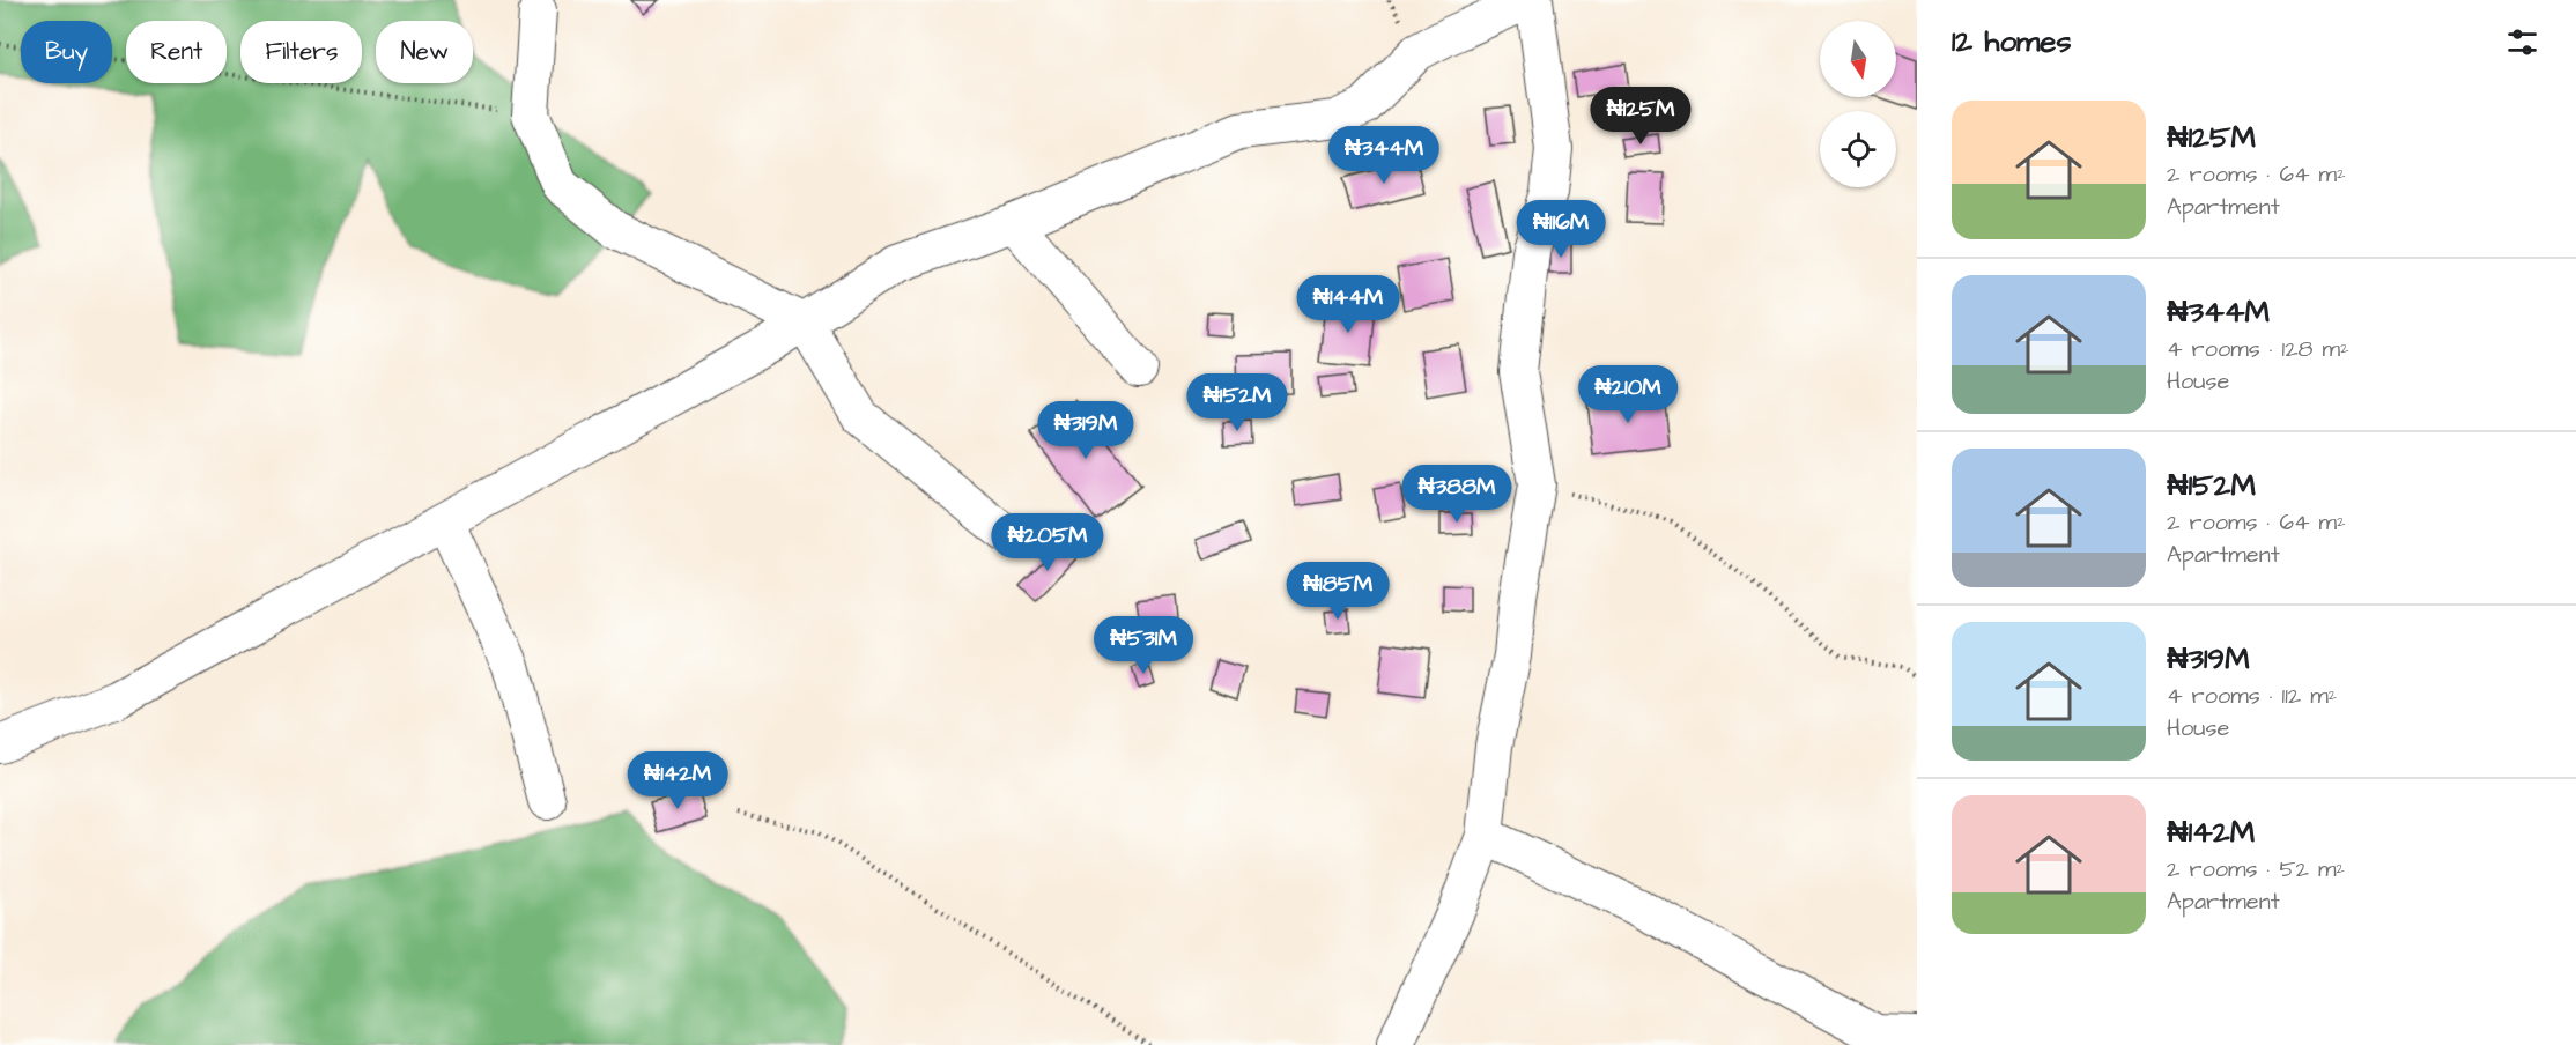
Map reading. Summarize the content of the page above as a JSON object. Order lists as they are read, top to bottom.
{
  "north": "bottom",
  "page": {
    "heading": "12 homes",
    "chip": [
      "Buy",
      "Rent",
      "Filters",
      "New"
    ],
    "list": [
      {
        "name": "₦125M",
        "note": "2 rooms · 64 m² · Apartment"
      },
      {
        "name": "₦344M",
        "note": "4 rooms · 128 m² · House"
      },
      {
        "name": "₦152M",
        "note": "2 rooms · 64 m² · Apartment"
      },
      {
        "name": "₦319M",
        "note": "4 rooms · 112 m² · House"
      },
      {
        "name": "₦142M",
        "note": "2 rooms · 52 m² · Apartment"
      }
    ],
    "price": [
      "₦125M",
      "₦344M",
      "₦116M",
      "₦144M",
      "₦210M",
      "₦152M",
      "₦319M",
      "₦388M",
      "₦205M",
      "₦185M",
      "₦531M",
      "₦142M"
    ]
  }
}
